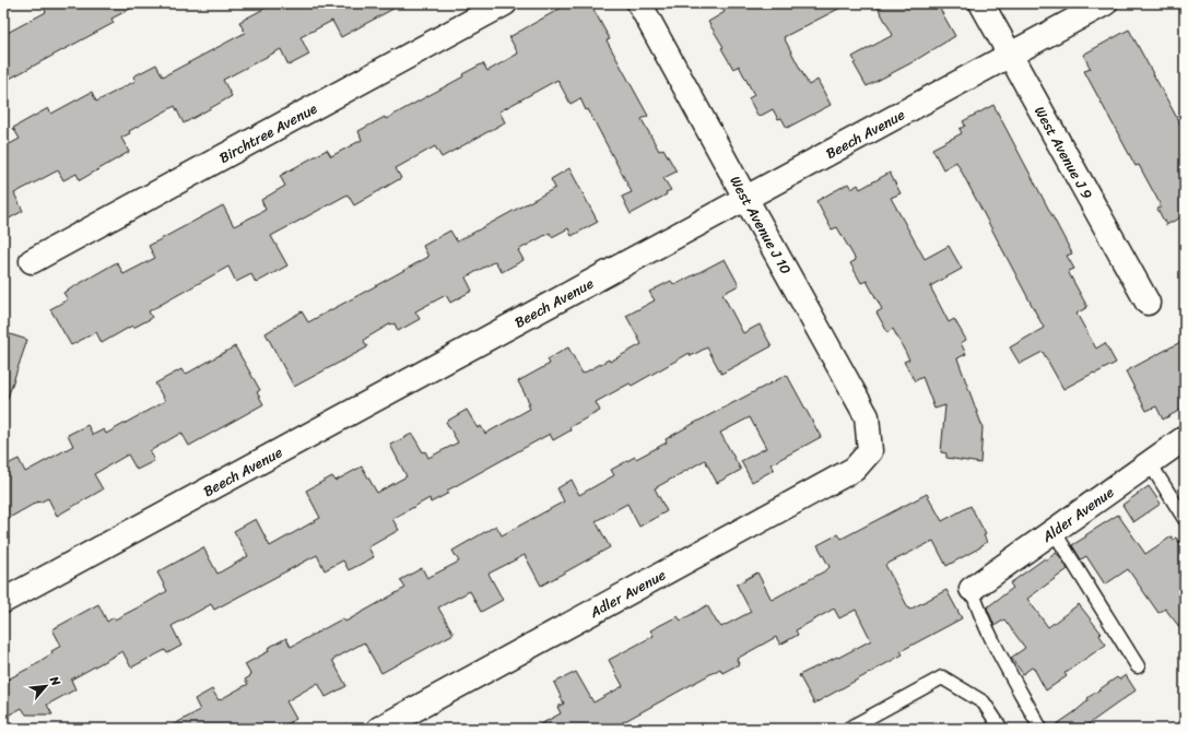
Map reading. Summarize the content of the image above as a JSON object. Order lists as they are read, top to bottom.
{
  "streets": {
    "street": [
      "Birchtree Avenue",
      "Beech Avenue",
      "West Avenue J 9",
      "West Avenue J 10",
      "Alder Avenue",
      "Adler Avenue"
    ]
  },
  "crossings": [
    ["Beech Avenue", "West Avenue J 9"],
    ["Beech Avenue", "West Avenue J 10"],
    ["West Avenue J 10", "Adler Avenue"]
  ],
  "north": "top right"
}
